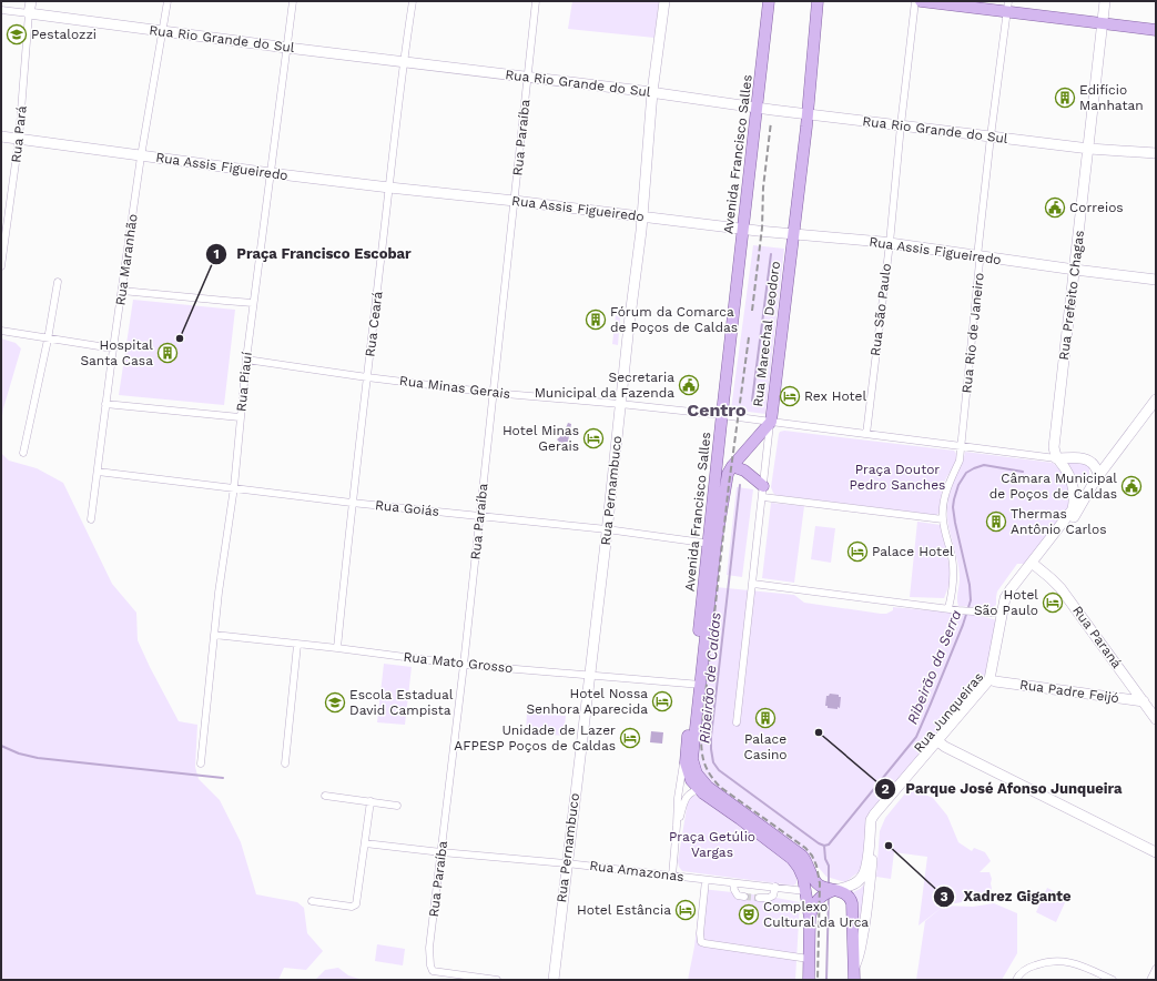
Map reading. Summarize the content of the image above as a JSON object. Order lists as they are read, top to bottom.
{
  "streets": {
    "main road": ["Avenida Francisco Salles", "Rua Marechal Deodoro"],
    "street": [
      "Rua Rio Grande do Sul",
      "Rua Pará",
      "Rua Paraíba",
      "Rua Assis Figueiredo",
      "Rua Maranhão",
      "Rua Prefeito Chagas",
      "Rua São Paulo",
      "Rua Ceará",
      "Rua Rio de Janeiro",
      "Rua Piauí",
      "Rua Minas Gerais",
      "Rua Pernambuco",
      "Rua Goiás",
      "Rua Paraná",
      "Rua Mato Grosso",
      "Rua Padre Feijó",
      "Rua Junqueiras",
      "Rua Amazonas"
    ]
  },
  "crossings": [
    ["Rua Rio Grande do Sul", "Rua Pará"],
    ["Rua Rio Grande do Sul", "Rua Paraíba"],
    ["Rua Rio Grande do Sul", "Avenida Francisco Salles"],
    ["Rua Rio Grande do Sul", "Rua Maranhão"],
    ["Rua Rio Grande do Sul", "Rua Prefeito Chagas"],
    ["Rua Rio Grande do Sul", "Rua São Paulo"],
    ["Rua Rio Grande do Sul", "Rua Ceará"],
    ["Rua Rio Grande do Sul", "Rua Rio de Janeiro"],
    ["Rua Rio Grande do Sul", "Rua Marechal Deodoro"],
    ["Rua Rio Grande do Sul", "Rua Piauí"],
    ["Rua Rio Grande do Sul", "Rua Pernambuco"],
    ["Rua Pará", "Rua Assis Figueiredo"],
    ["Rua Paraíba", "Rua Assis Figueiredo"],
    ["Rua Paraíba", "Rua Minas Gerais"],
    ["Rua Paraíba", "Rua Goiás"],
    ["Rua Paraíba", "Rua Mato Grosso"],
    ["Rua Paraíba", "Rua Amazonas"],
    ["Avenida Francisco Salles", "Rua Assis Figueiredo"],
    ["Avenida Francisco Salles", "Rua Marechal Deodoro"],
    ["Avenida Francisco Salles", "Rua Minas Gerais"],
    ["Avenida Francisco Salles", "Rua Goiás"],
    ["Avenida Francisco Salles", "Rua Mato Grosso"],
    ["Avenida Francisco Salles", "Rua Junqueiras"],
    ["Avenida Francisco Salles", "Rua Amazonas"],
    ["Rua Assis Figueiredo", "Rua Maranhão"],
    ["Rua Assis Figueiredo", "Rua Prefeito Chagas"],
    ["Rua Assis Figueiredo", "Rua São Paulo"],
    ["Rua Assis Figueiredo", "Rua Ceará"],
    ["Rua Assis Figueiredo", "Rua Rio de Janeiro"],
    ["Rua Assis Figueiredo", "Rua Marechal Deodoro"],
    ["Rua Assis Figueiredo", "Rua Piauí"],
    ["Rua Assis Figueiredo", "Rua Pernambuco"],
    ["Rua Maranhão", "Rua Goiás"],
    ["Rua Ceará", "Rua Minas Gerais"],
    ["Rua Ceará", "Rua Goiás"],
    ["Rua Ceará", "Rua Mato Grosso"],
    ["Rua Marechal Deodoro", "Rua Minas Gerais"],
    ["Rua Piauí", "Rua Minas Gerais"],
    ["Rua Piauí", "Rua Goiás"],
    ["Rua Piauí", "Rua Mato Grosso"],
    ["Rua Minas Gerais", "Rua Pernambuco"],
    ["Rua Pernambuco", "Rua Goiás"],
    ["Rua Pernambuco", "Rua Mato Grosso"],
    ["Rua Pernambuco", "Rua Amazonas"],
    ["Rua Paraná", "Rua Padre Feijó"],
    ["Rua Paraná", "Rua Junqueiras"],
    ["Rua Padre Feijó", "Rua Junqueiras"]
  ],
  "districts": ["Centro"],
  "water": ["Ribeirão da Serra", "Ribeirão de Caldas"],
  "parks": ["Praça Doutor Pedro Sanches", "Praça Getúlio Vargas"],
  "places": {
    "school or university": ["Pestalozzi", "Escola Estadual David Campista"],
    "building": [
      "Edifício Manhatan",
      "Fórum da Comarca de Poços de Caldas",
      "Hospital Santa Casa",
      "Thermas Antônio Carlos",
      "Palace Casino"
    ],
    "public building": ["Correios", "Secretaria Municipal da Fazenda", "Câmara Municipal de Poços de Caldas"],
    "other": ["Praça Francisco Escobar", "Parque José Afonso Junqueira", "Xadrez Gigante"],
    "hotel": [
      "Rex Hotel",
      "Hotel Minas Gerais",
      "Palace Hotel",
      "Hotel São Paulo",
      "Hotel Nossa Senhora Aparecida",
      "Unidade de Lazer AFPESP Poços de Caldas",
      "Hotel Estância"
    ],
    "theatre": ["Complexo Cultural da Urca"]
  }
}
